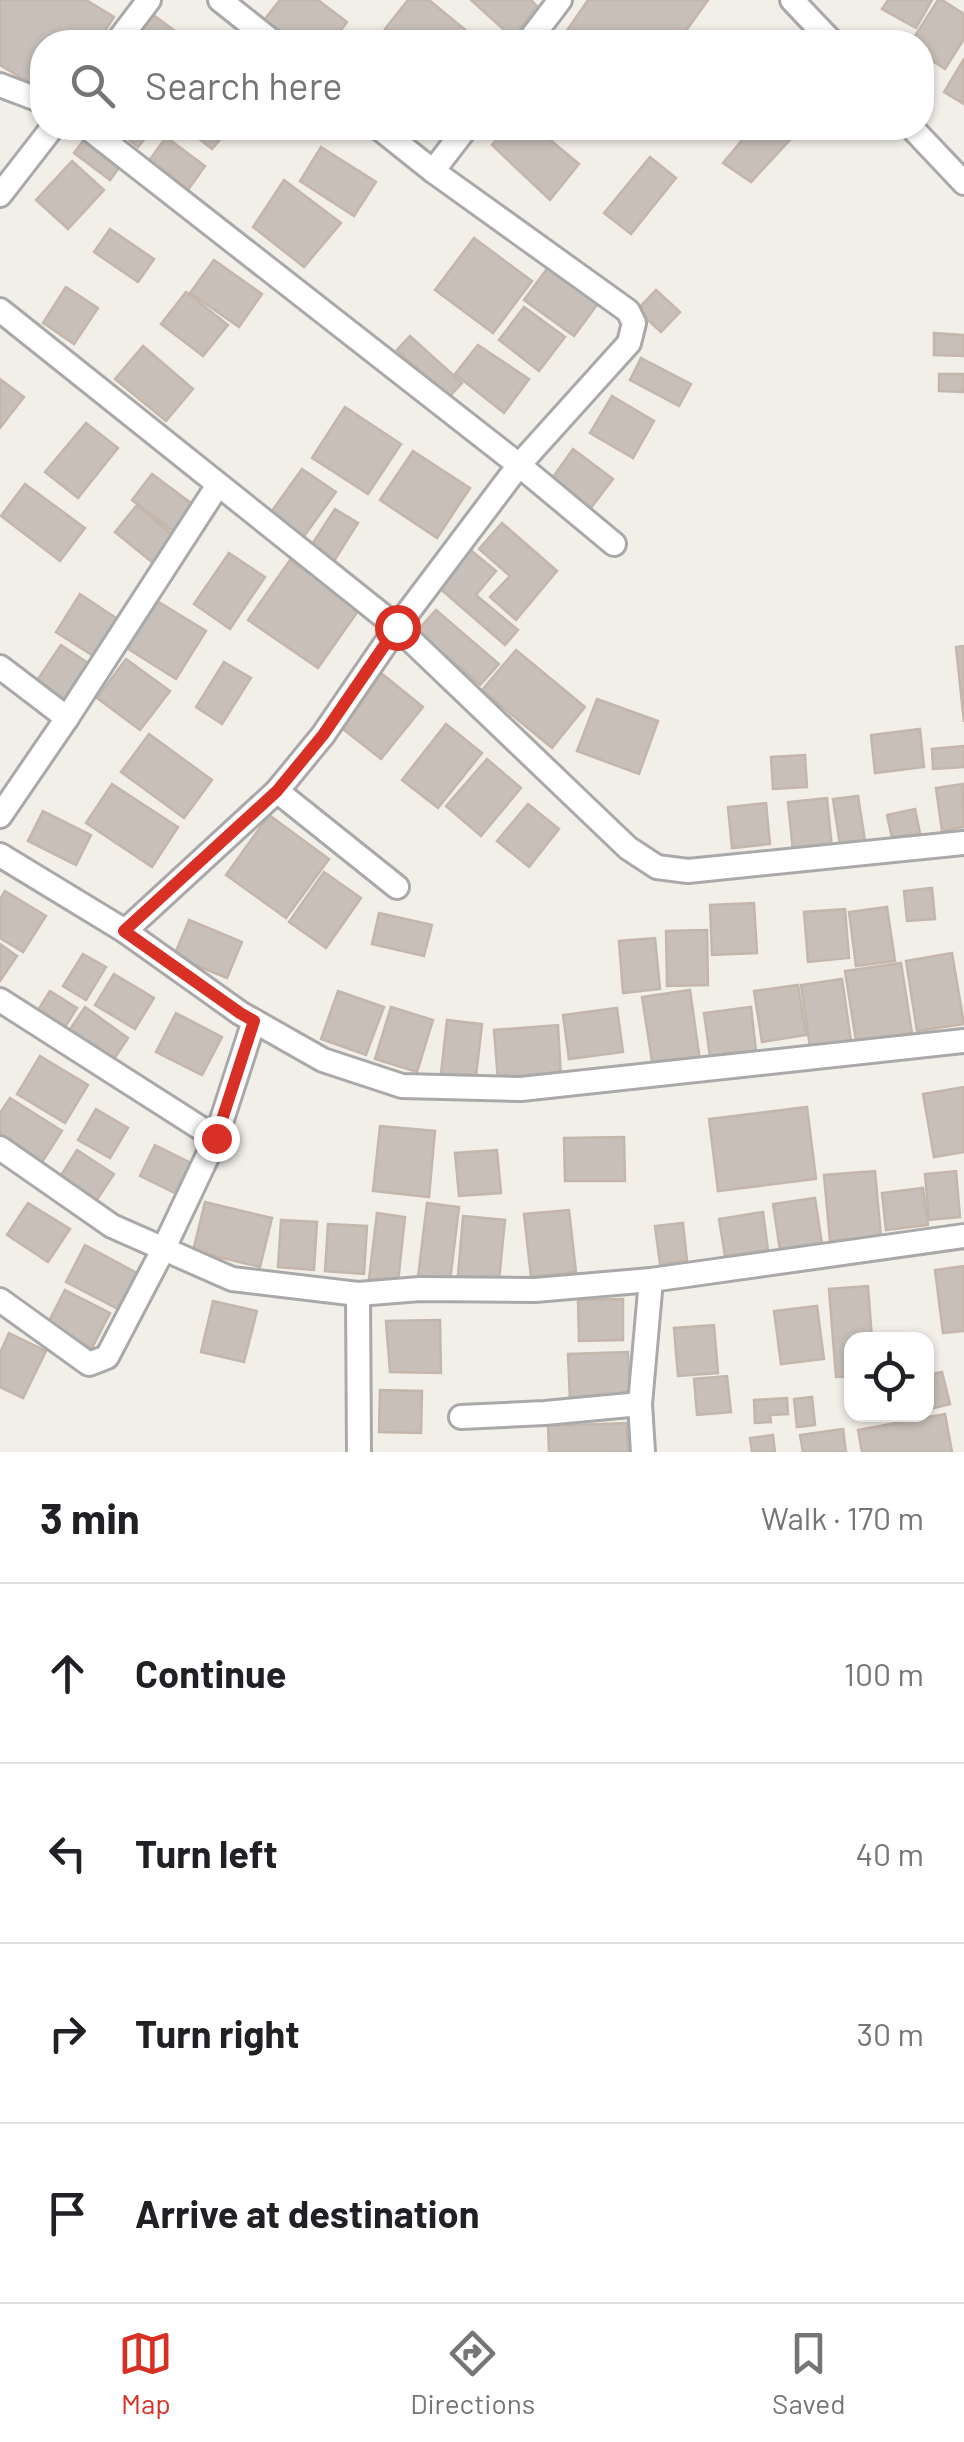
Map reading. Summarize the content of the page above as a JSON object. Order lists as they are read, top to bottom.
{
  "page": {
    "search": "Search here",
    "heading": ["3 min", "Walk · 170 m"],
    "list": [
      ["Continue", "100 m"],
      ["Turn left", "40 m"],
      ["Turn right", "30 m"],
      "Arrive at destination"
    ],
    "nav": ["Map", "Directions", "Saved"]
  }
}
